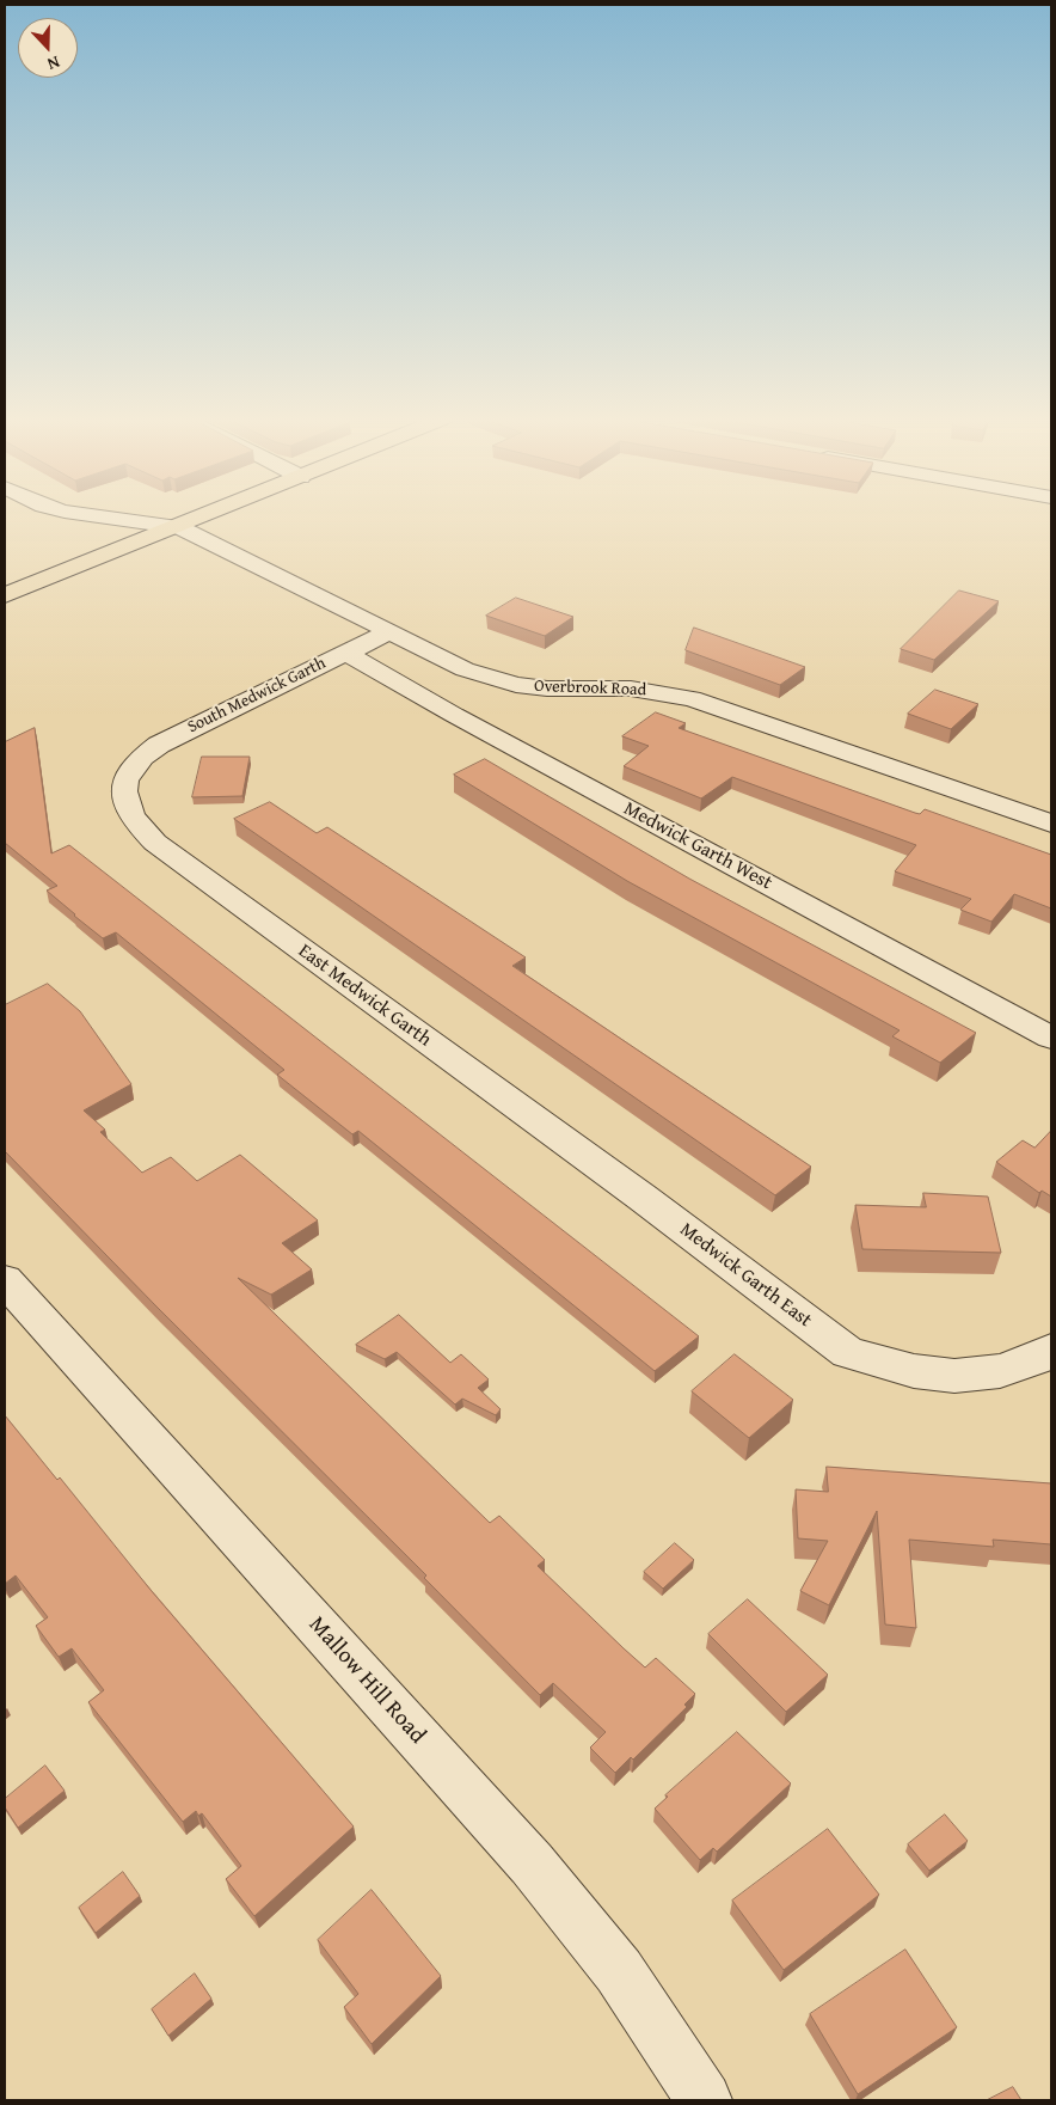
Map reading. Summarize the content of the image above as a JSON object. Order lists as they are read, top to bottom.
{
  "streets": {
    "street": [
      "Overbrook Road",
      "South Medwick Garth",
      "Medwick Garth West",
      "East Medwick Garth",
      "Medwick Garth East",
      "Mallow Hill Road"
    ]
  },
  "crossings": [
    ["Overbrook Road", "South Medwick Garth"],
    ["South Medwick Garth", "Medwick Garth West"],
    ["South Medwick Garth", "East Medwick Garth"],
    ["East Medwick Garth", "Medwick Garth East"]
  ],
  "north": "bottom"
}
